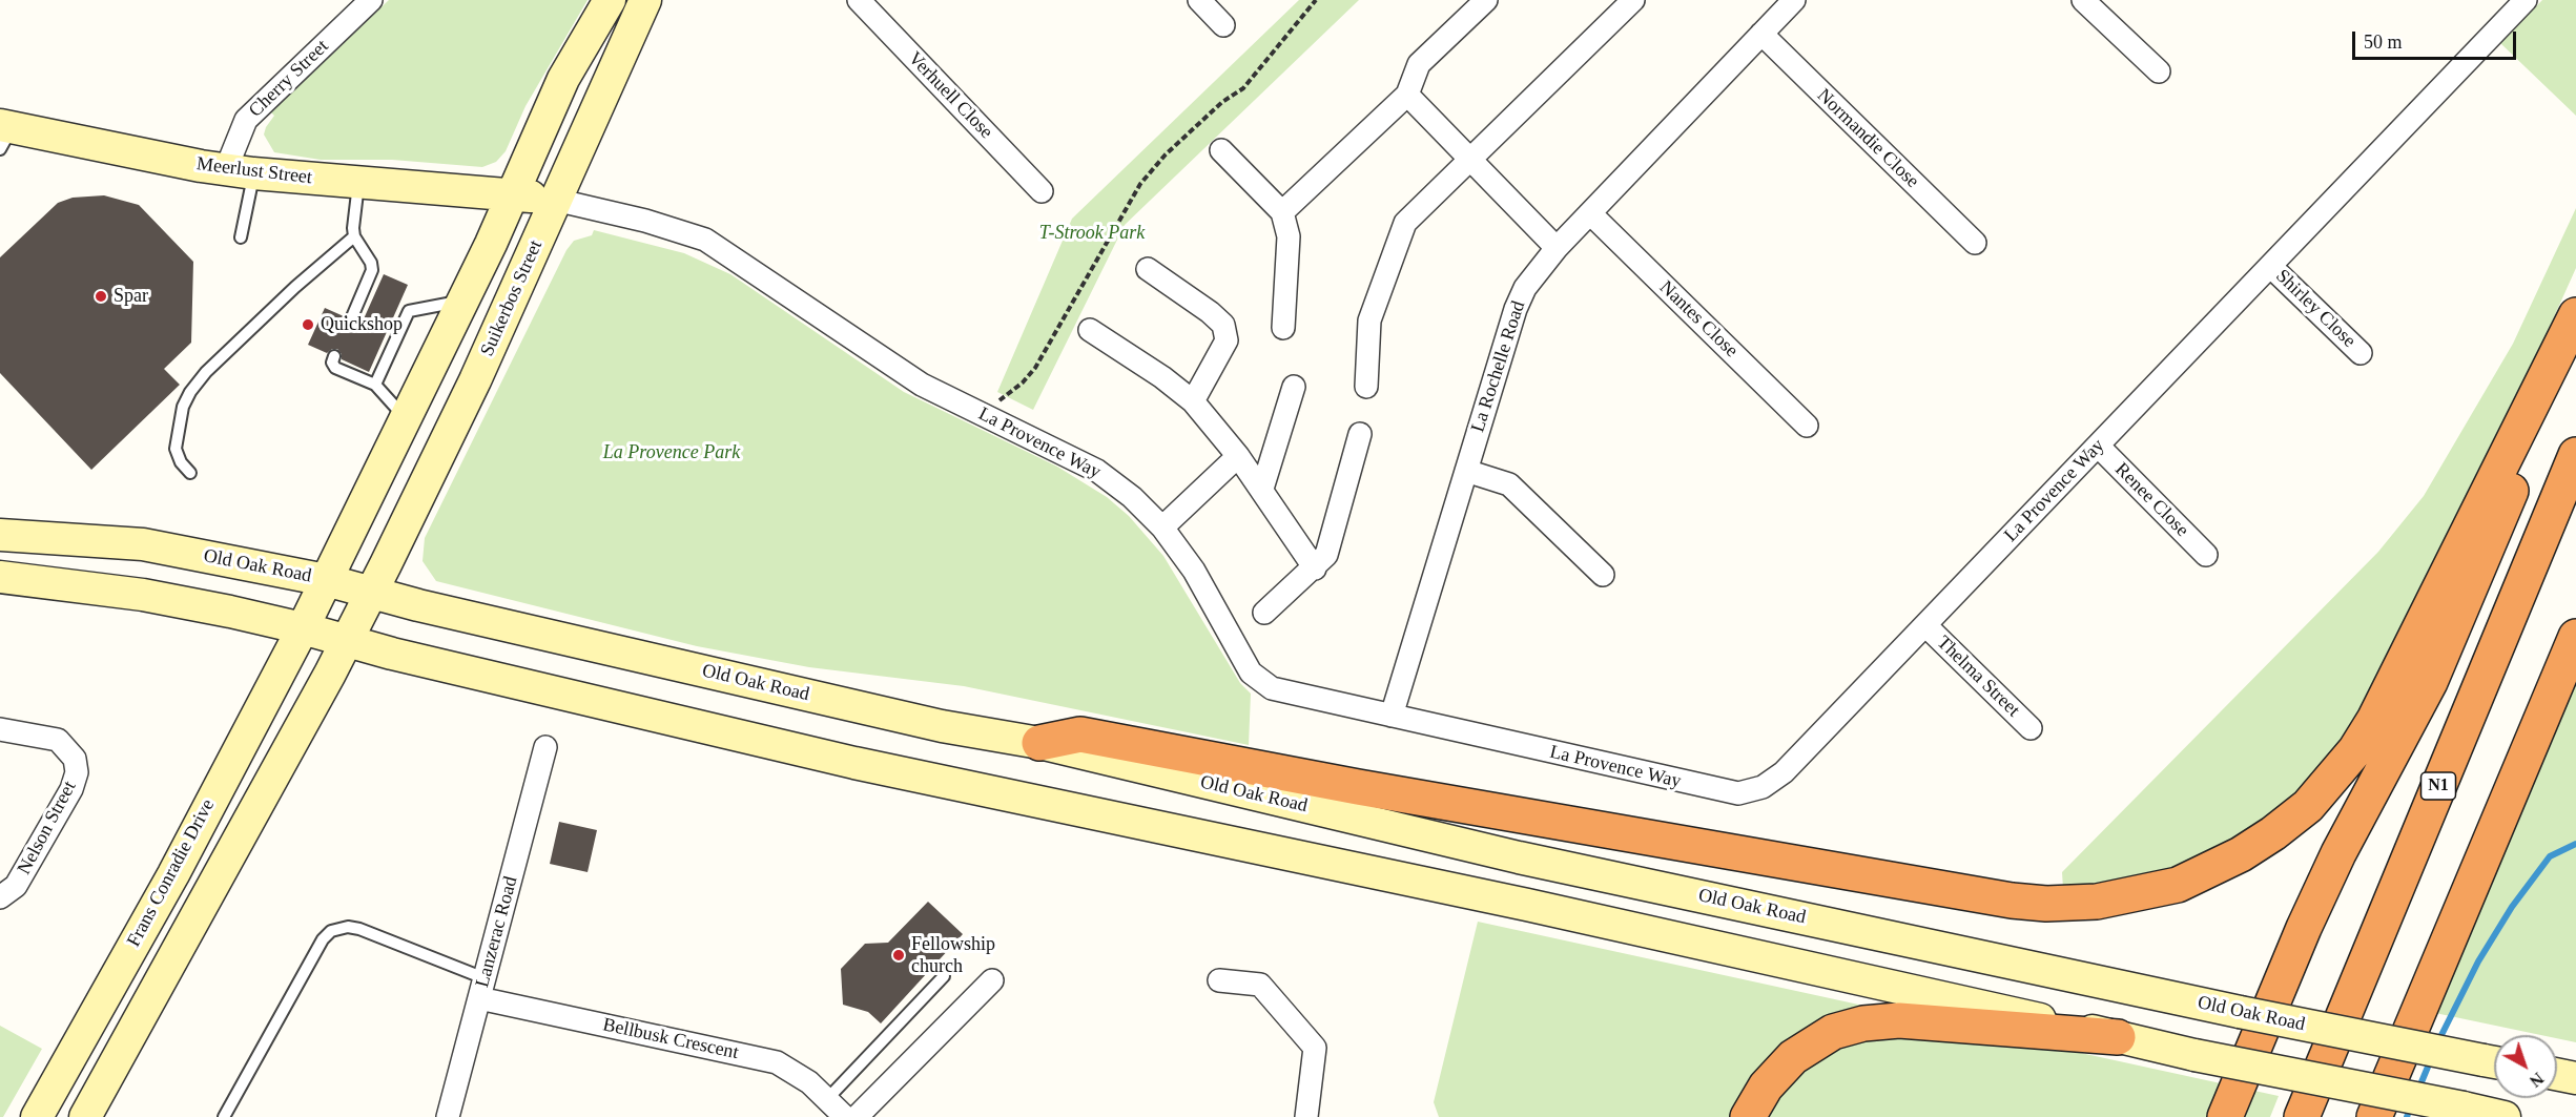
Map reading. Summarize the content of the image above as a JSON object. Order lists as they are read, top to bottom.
{
  "streets": {
    "highway": ["N1"],
    "main road": [
      "Meerlust Street",
      "Suikerbos Street",
      "Old Oak Road",
      "Frans Conradie Drive"
    ],
    "street": [
      "Cherry Street",
      "Verhuell Close",
      "Normandie Close",
      "Shirley Close",
      "Nantes Close",
      "La Rochelle Road",
      "La Provence Way",
      "Renee Close",
      "Thelma Street",
      "Nelson Street",
      "Lanzerac Road",
      "Bellbusk Crescent"
    ]
  },
  "crossings": [
    ["Cherry Street", "Meerlust Street"],
    ["Normandie Close", "La Rochelle Road"],
    ["Meerlust Street", "Suikerbos Street"],
    ["Meerlust Street", "La Provence Way"],
    ["Suikerbos Street", "La Provence Way"],
    ["Suikerbos Street", "Old Oak Road"],
    ["Shirley Close", "La Provence Way"],
    ["Nantes Close", "La Rochelle Road"],
    ["La Rochelle Road", "La Provence Way"],
    ["La Provence Way", "Renee Close"],
    ["La Provence Way", "Thelma Street"],
    ["Old Oak Road", "Frans Conradie Drive"],
    ["Lanzerac Road", "Bellbusk Crescent"]
  ],
  "parks": ["T-Strook Park", "La Provence Park"],
  "places": ["Spar", "Quickshop", "Fellowship church"],
  "scale_bar": "50 m",
  "north": "bottom right"
}
